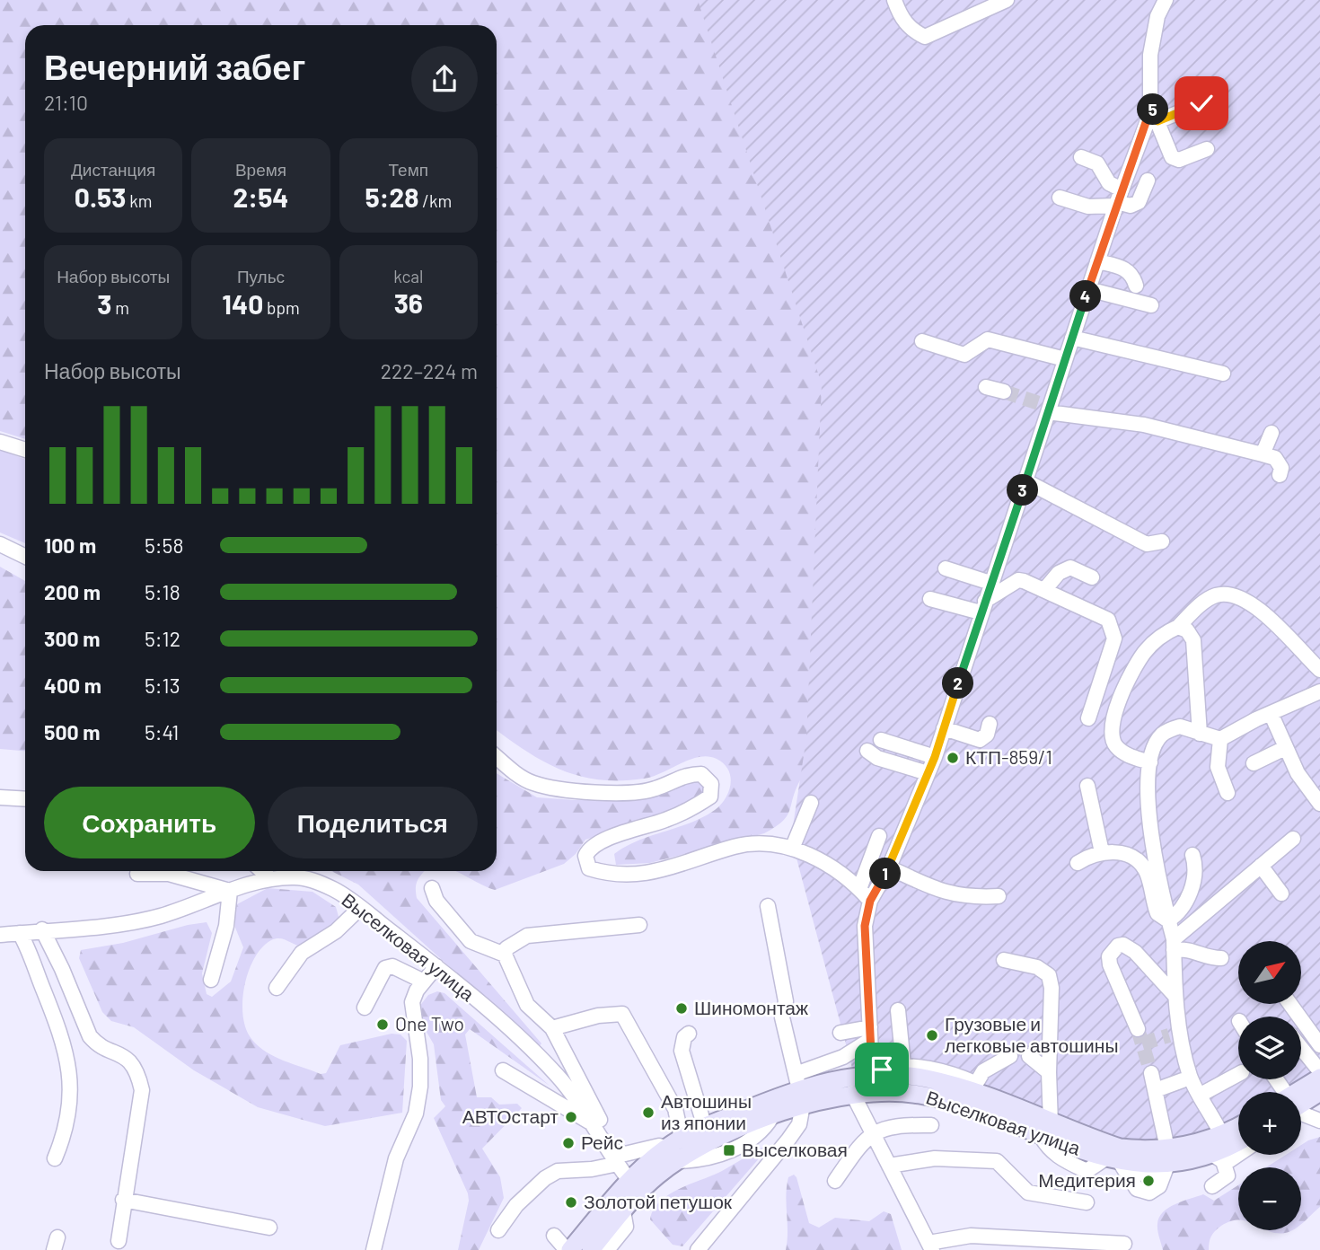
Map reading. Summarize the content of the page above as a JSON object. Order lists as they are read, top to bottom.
{
  "streets": {
    "main road": ["Выселковая улица"]
  },
  "places": {
    "other": [
      "КТП-859/1",
      "Шиномонтаж",
      "One Two",
      "Грузовые и легковые автошины",
      "Автошины из японии",
      "АВТОстарт",
      "Рейс",
      "Медитерия",
      "Золотой петушок"
    ],
    "transit": ["Выселковая"]
  },
  "north": "top right",
  "page": {
    "heading": ["Вечерний забег", "21:10"],
    "pins": [
      "5",
      "4",
      "3",
      "2",
      "1"
    ],
    "stats": [
      ["Дистанция", "0.53 km"],
      ["Время", "2:54"],
      ["Темп", "5:28 /km"],
      ["Набор высоты", "3 m"],
      ["Пульс", "140 bpm"],
      ["kcal", "36"]
    ],
    "chart": ["Набор высоты", "222–224 m"],
    "list": [
      {
        "name": "100 m",
        "note": "5:58"
      },
      {
        "name": "200 m",
        "note": "5:18"
      },
      {
        "name": "300 m",
        "note": "5:12"
      },
      {
        "name": "400 m",
        "note": "5:13"
      },
      {
        "name": "500 m",
        "note": "5:41"
      }
    ],
    "buttons": ["Сохранить", "Поделиться"],
    "map_buttons": ["+", "−"]
  }
}
